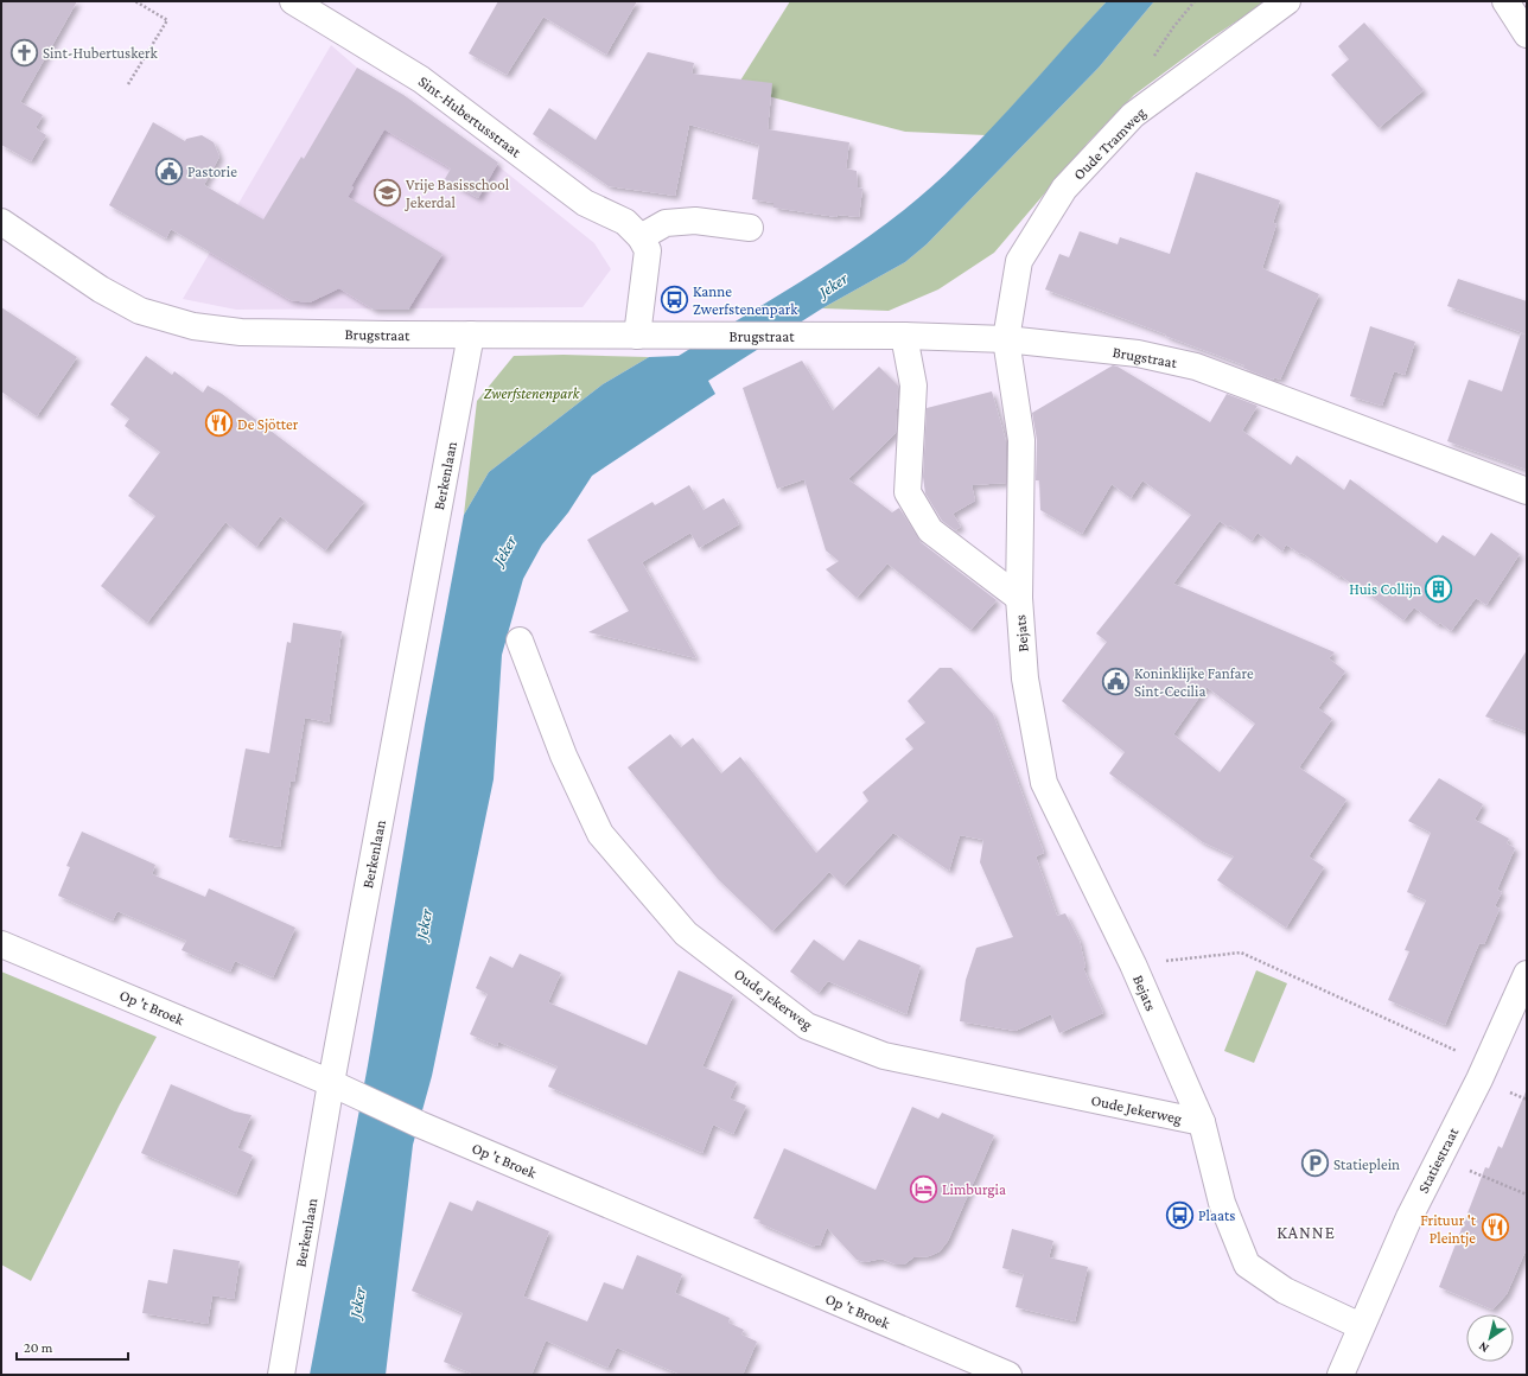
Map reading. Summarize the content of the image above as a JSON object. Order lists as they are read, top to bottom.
{
  "streets": {
    "street": [
      "Sint-Hubertusstraat",
      "Oude Tramweg",
      "Brugstraat",
      "Berkenlaan",
      "Bejats",
      "Oude Jekerweg",
      "Op 't Broek",
      "Statiestraat"
    ]
  },
  "crossings": [
    ["Oude Tramweg", "Brugstraat"],
    ["Oude Tramweg", "Bejats"],
    ["Brugstraat", "Berkenlaan"],
    ["Brugstraat", "Bejats"],
    ["Berkenlaan", "Op 't Broek"],
    ["Bejats", "Oude Jekerweg"],
    ["Bejats", "Statiestraat"]
  ],
  "districts": ["KANNE"],
  "water": ["Jeker"],
  "parks": ["Zwerfstenenpark"],
  "places": {
    "church": ["Sint-Hubertuskerk"],
    "public building": ["Pastorie", "Koninklijke Fanfare Sint-Cecilia"],
    "school or university": ["Vrije Basisschool Jekerdal"],
    "bus stop": ["Kanne Zwerfstenenpark", "Plaats"],
    "restaurant": ["De Sjötter", "Frituur 't Pleintje"],
    "building": ["Huis Collijn"],
    "parking": ["Statieplein"],
    "hotel": ["Limburgia"]
  },
  "scale_bar": "20 m",
  "north": "bottom left"
}
